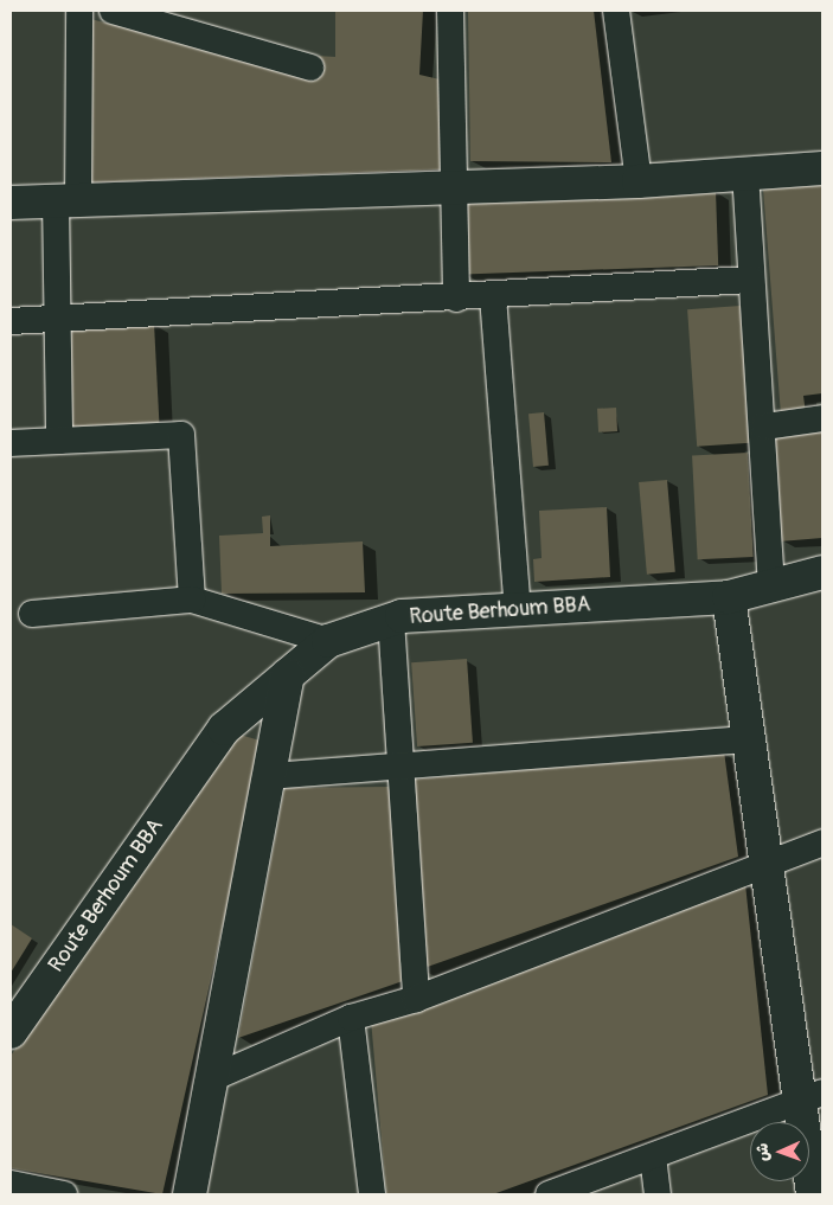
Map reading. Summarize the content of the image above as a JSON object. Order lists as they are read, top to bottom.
{
  "streets": {
    "street": ["Route Berhoum BBA"]
  },
  "north": "left"
}
